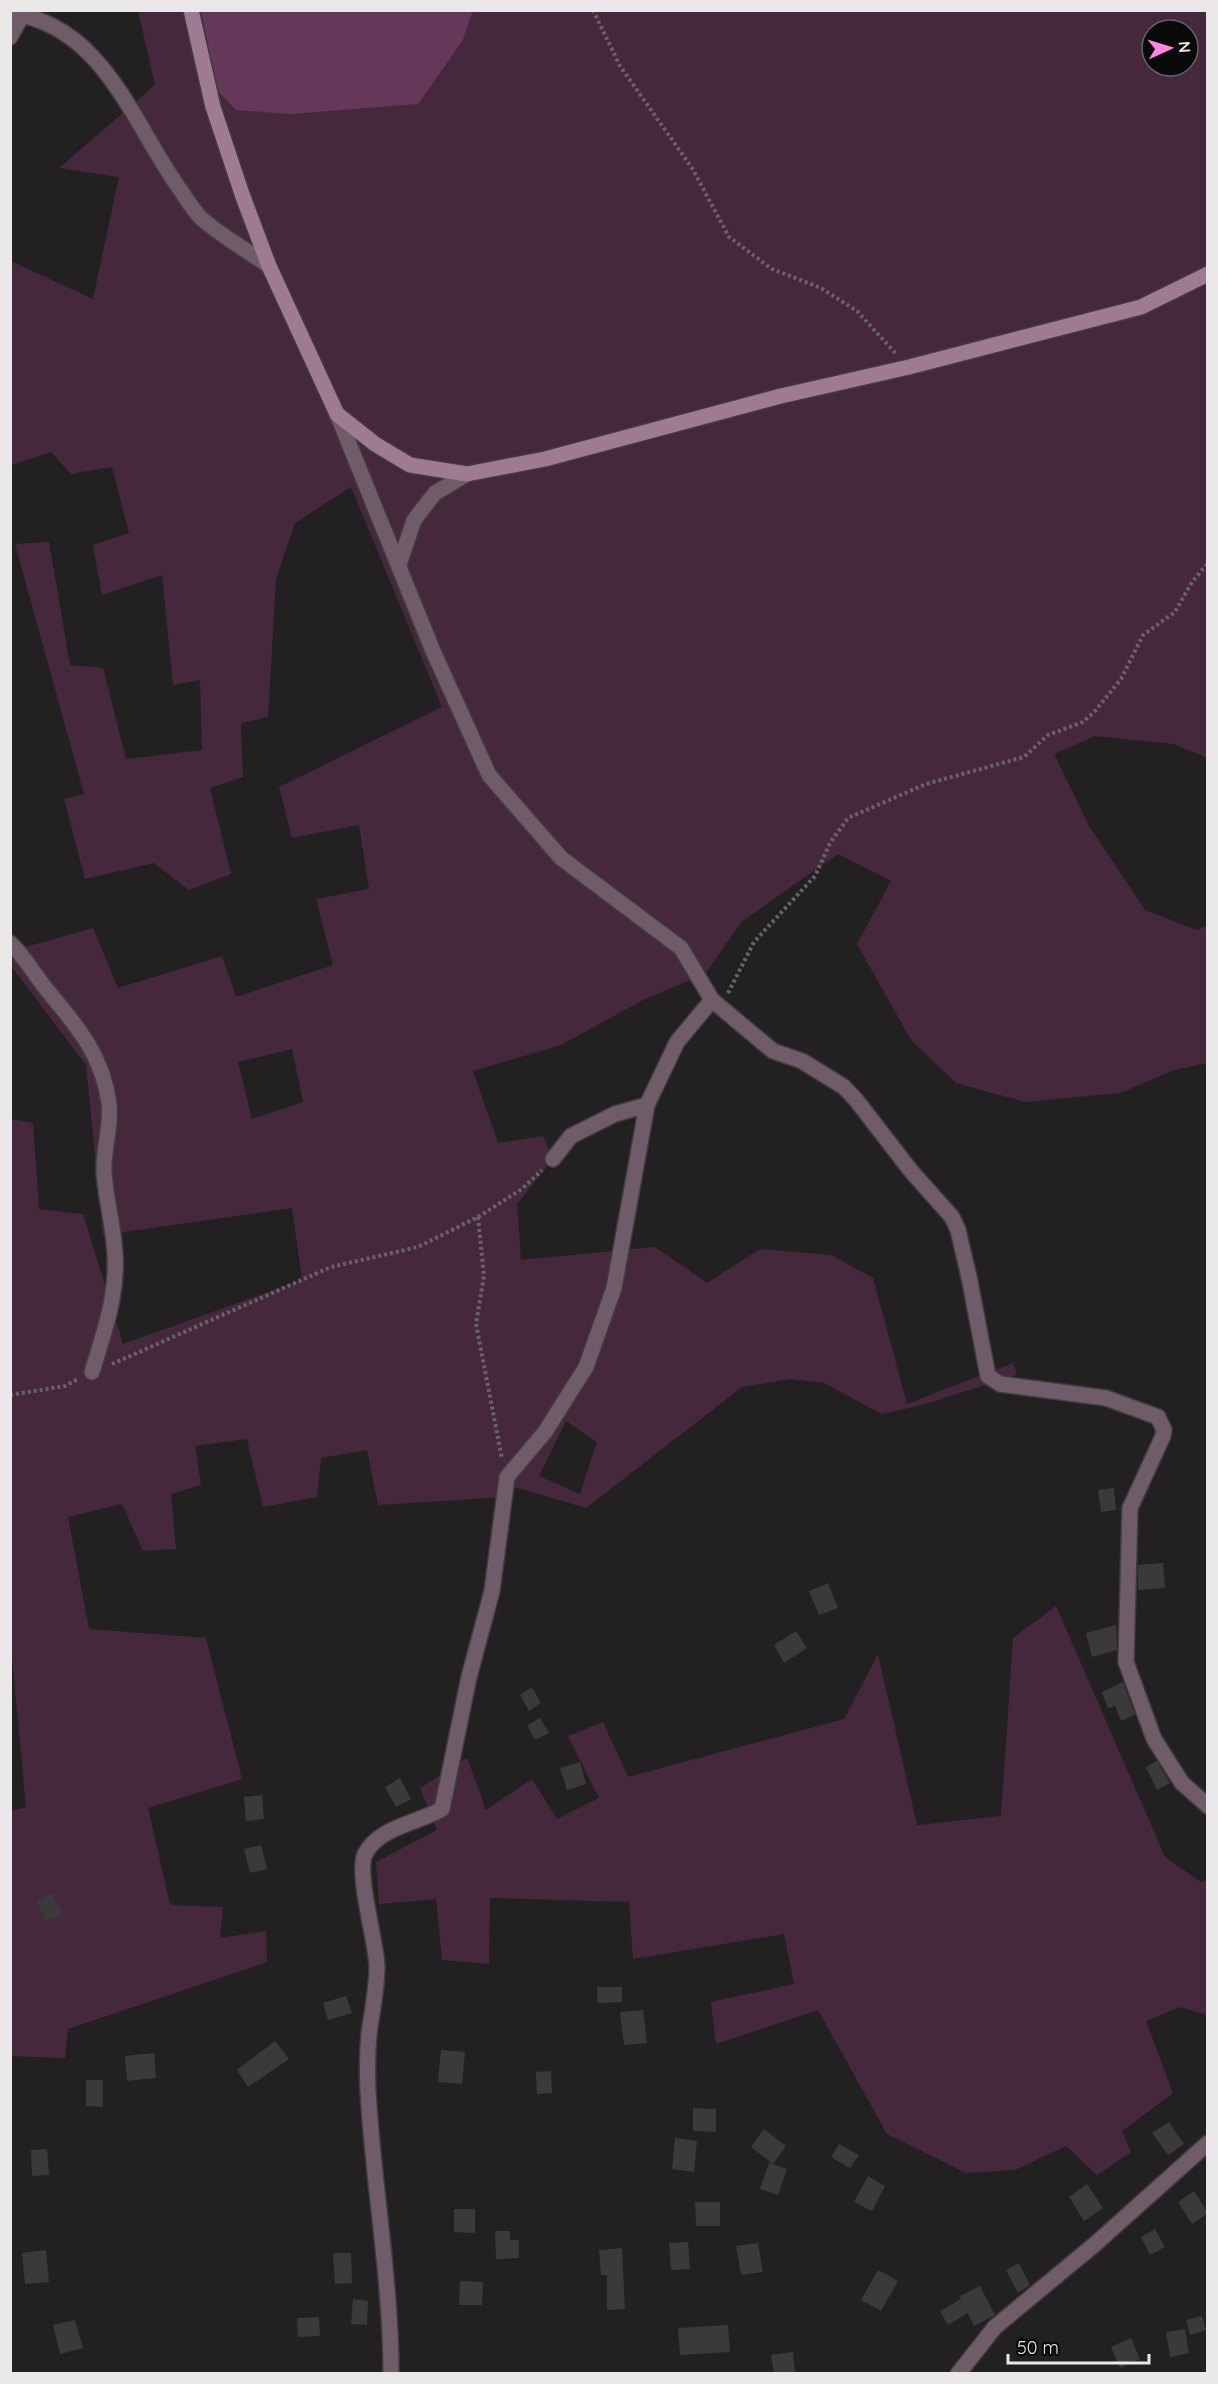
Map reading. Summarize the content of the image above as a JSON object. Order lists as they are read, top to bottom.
{
  "scale_bar": "50 m",
  "north": "right"
}
